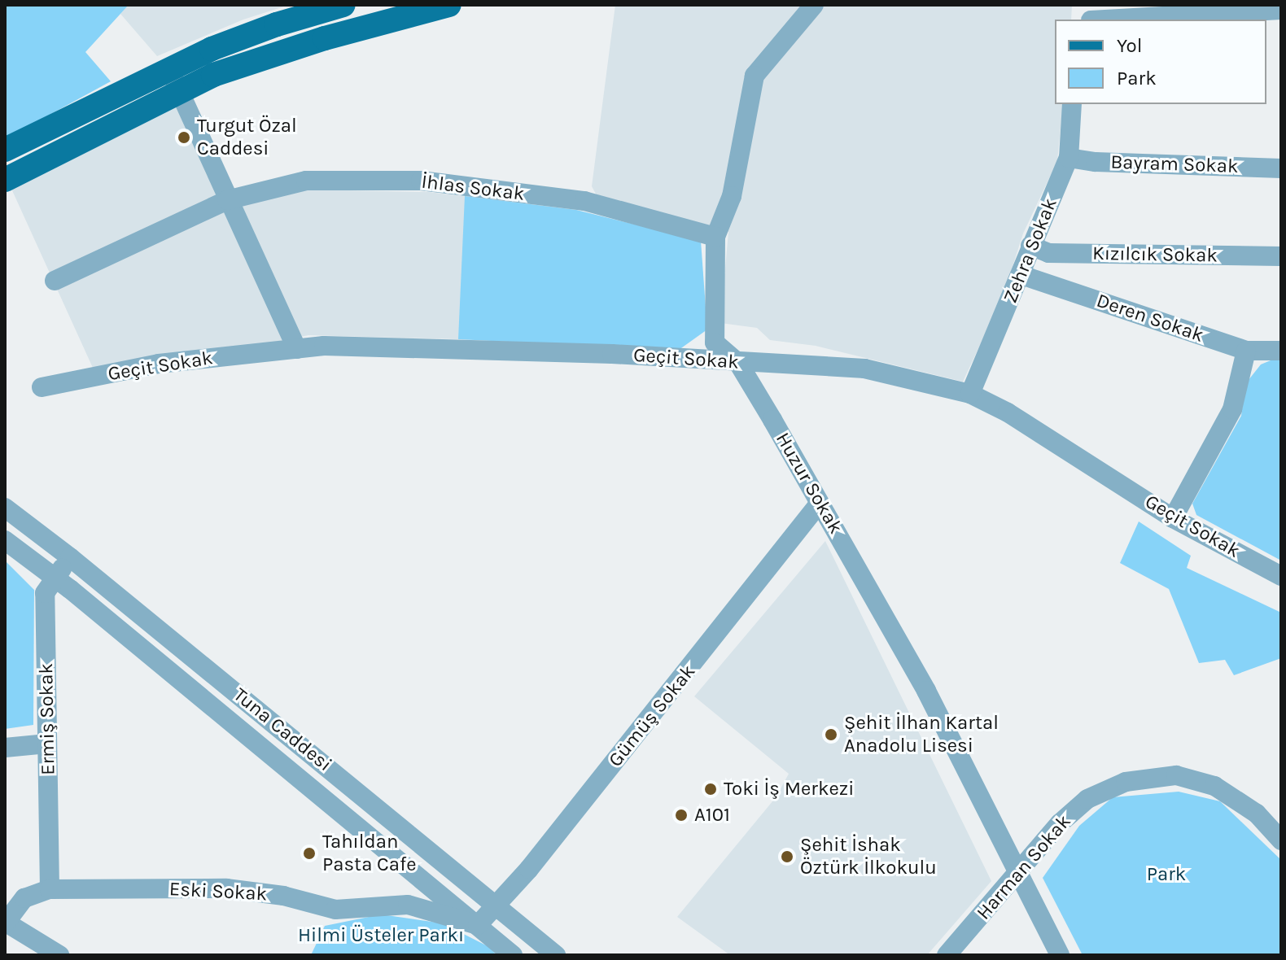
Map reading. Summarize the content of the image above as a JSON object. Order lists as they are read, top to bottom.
{
  "streets": {
    "street": [
      "Bayram Sokak",
      "İhlas Sokak",
      "Zehra Sokak",
      "Kızılcık Sokak",
      "Deren Sokak",
      "Geçit Sokak",
      "Huzur Sokak",
      "Gümüş Sokak",
      "Ermiş Sokak",
      "Tuna Caddesi",
      "Harman Sokak",
      "Eski Sokak"
    ]
  },
  "crossings": [
    ["Bayram Sokak", "Zehra Sokak"],
    ["İhlas Sokak", "Huzur Sokak"],
    ["Zehra Sokak", "Kızılcık Sokak"],
    ["Zehra Sokak", "Deren Sokak"],
    ["Zehra Sokak", "Geçit Sokak"],
    ["Geçit Sokak", "Huzur Sokak"],
    ["Huzur Sokak", "Gümüş Sokak"],
    ["Huzur Sokak", "Harman Sokak"],
    ["Gümüş Sokak", "Tuna Caddesi"],
    ["Gümüş Sokak", "Eski Sokak"],
    ["Ermiş Sokak", "Tuna Caddesi"],
    ["Ermiş Sokak", "Eski Sokak"],
    ["Tuna Caddesi", "Eski Sokak"]
  ],
  "parks": ["Park", "Hilmi Üsteler Parkı"],
  "places": [
    "Turgut Özal Caddesi",
    "Şehit İlhan Kartal Anadolu Lisesi",
    "Toki İş Merkezi",
    "A101",
    "Tahıldan Pasta Cafe",
    "Şehit İshak Öztürk İlkokulu"
  ],
  "legend": ["Yol", "Park"]
}
